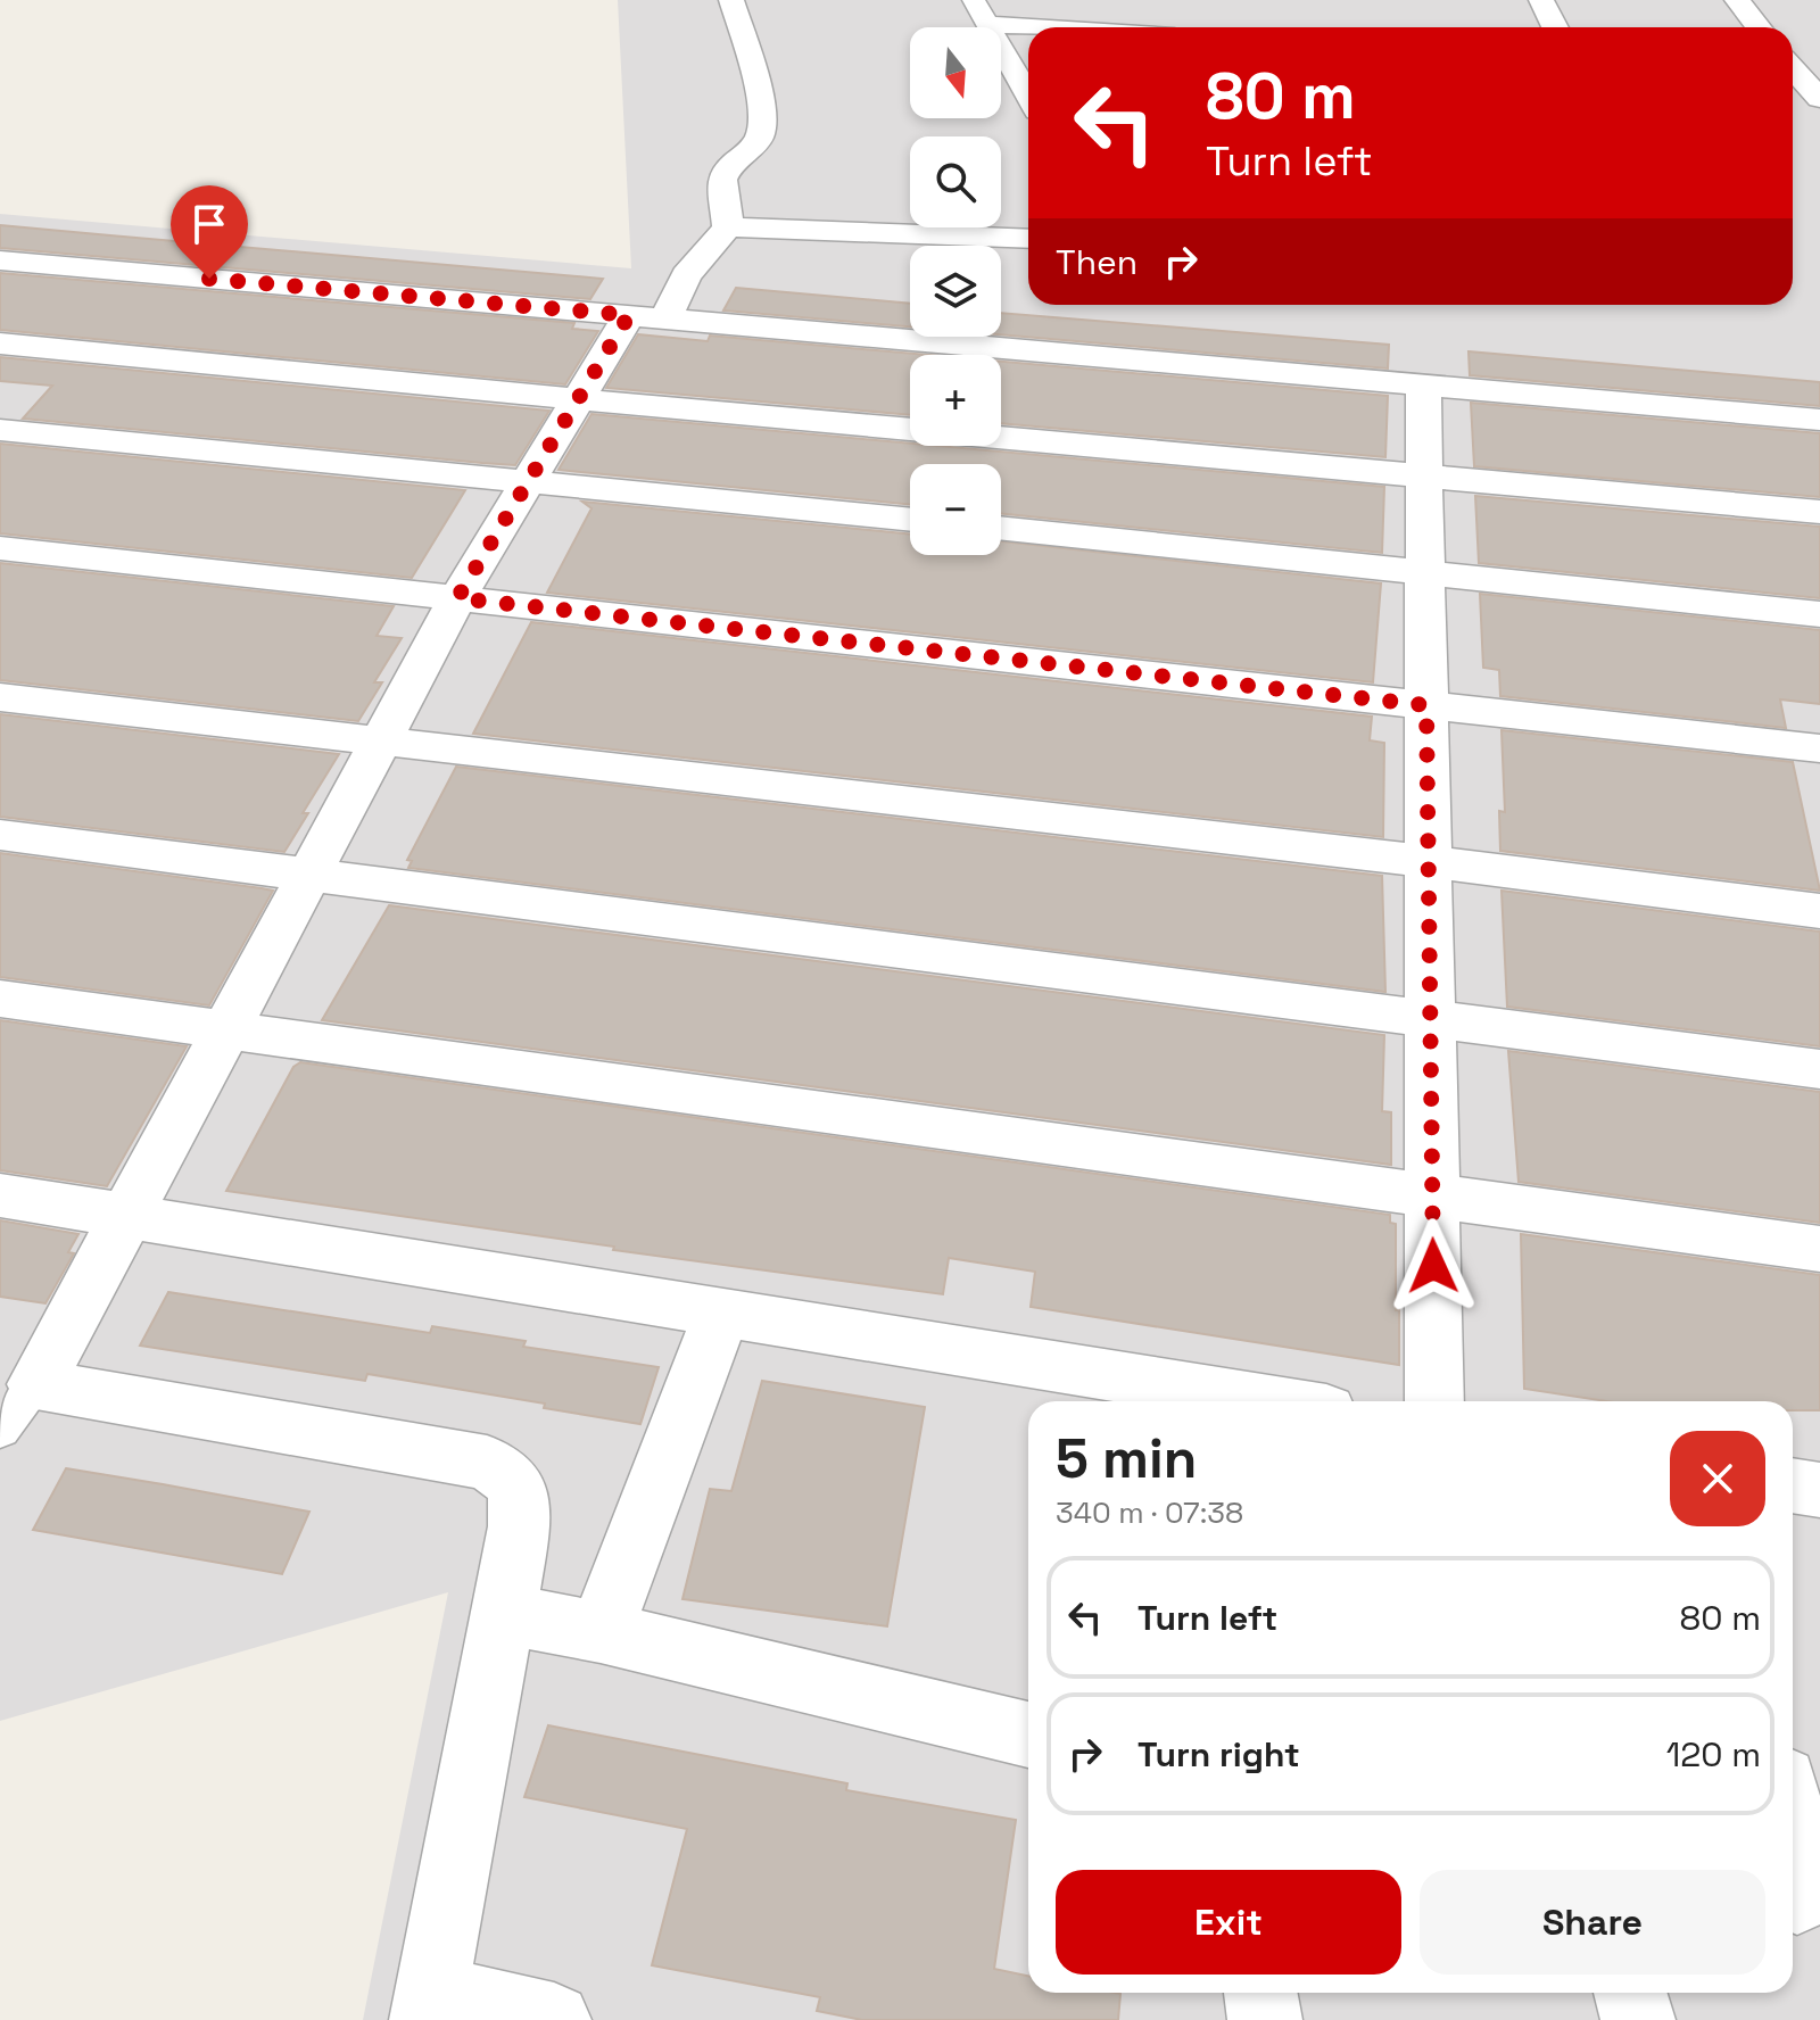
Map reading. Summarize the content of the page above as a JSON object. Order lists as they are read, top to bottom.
{
  "north": "bottom",
  "page": {
    "map_buttons": ["+", "−"],
    "turn": ["80 m", "Turn left"],
    "then": "Then",
    "heading": ["5 min", "340 m · 07:38"],
    "list": [
      {
        "name": "Turn left",
        "value": "80 m"
      },
      {
        "name": "Turn right",
        "value": "120 m"
      }
    ],
    "buttons": ["Exit", "Share"]
  }
}
